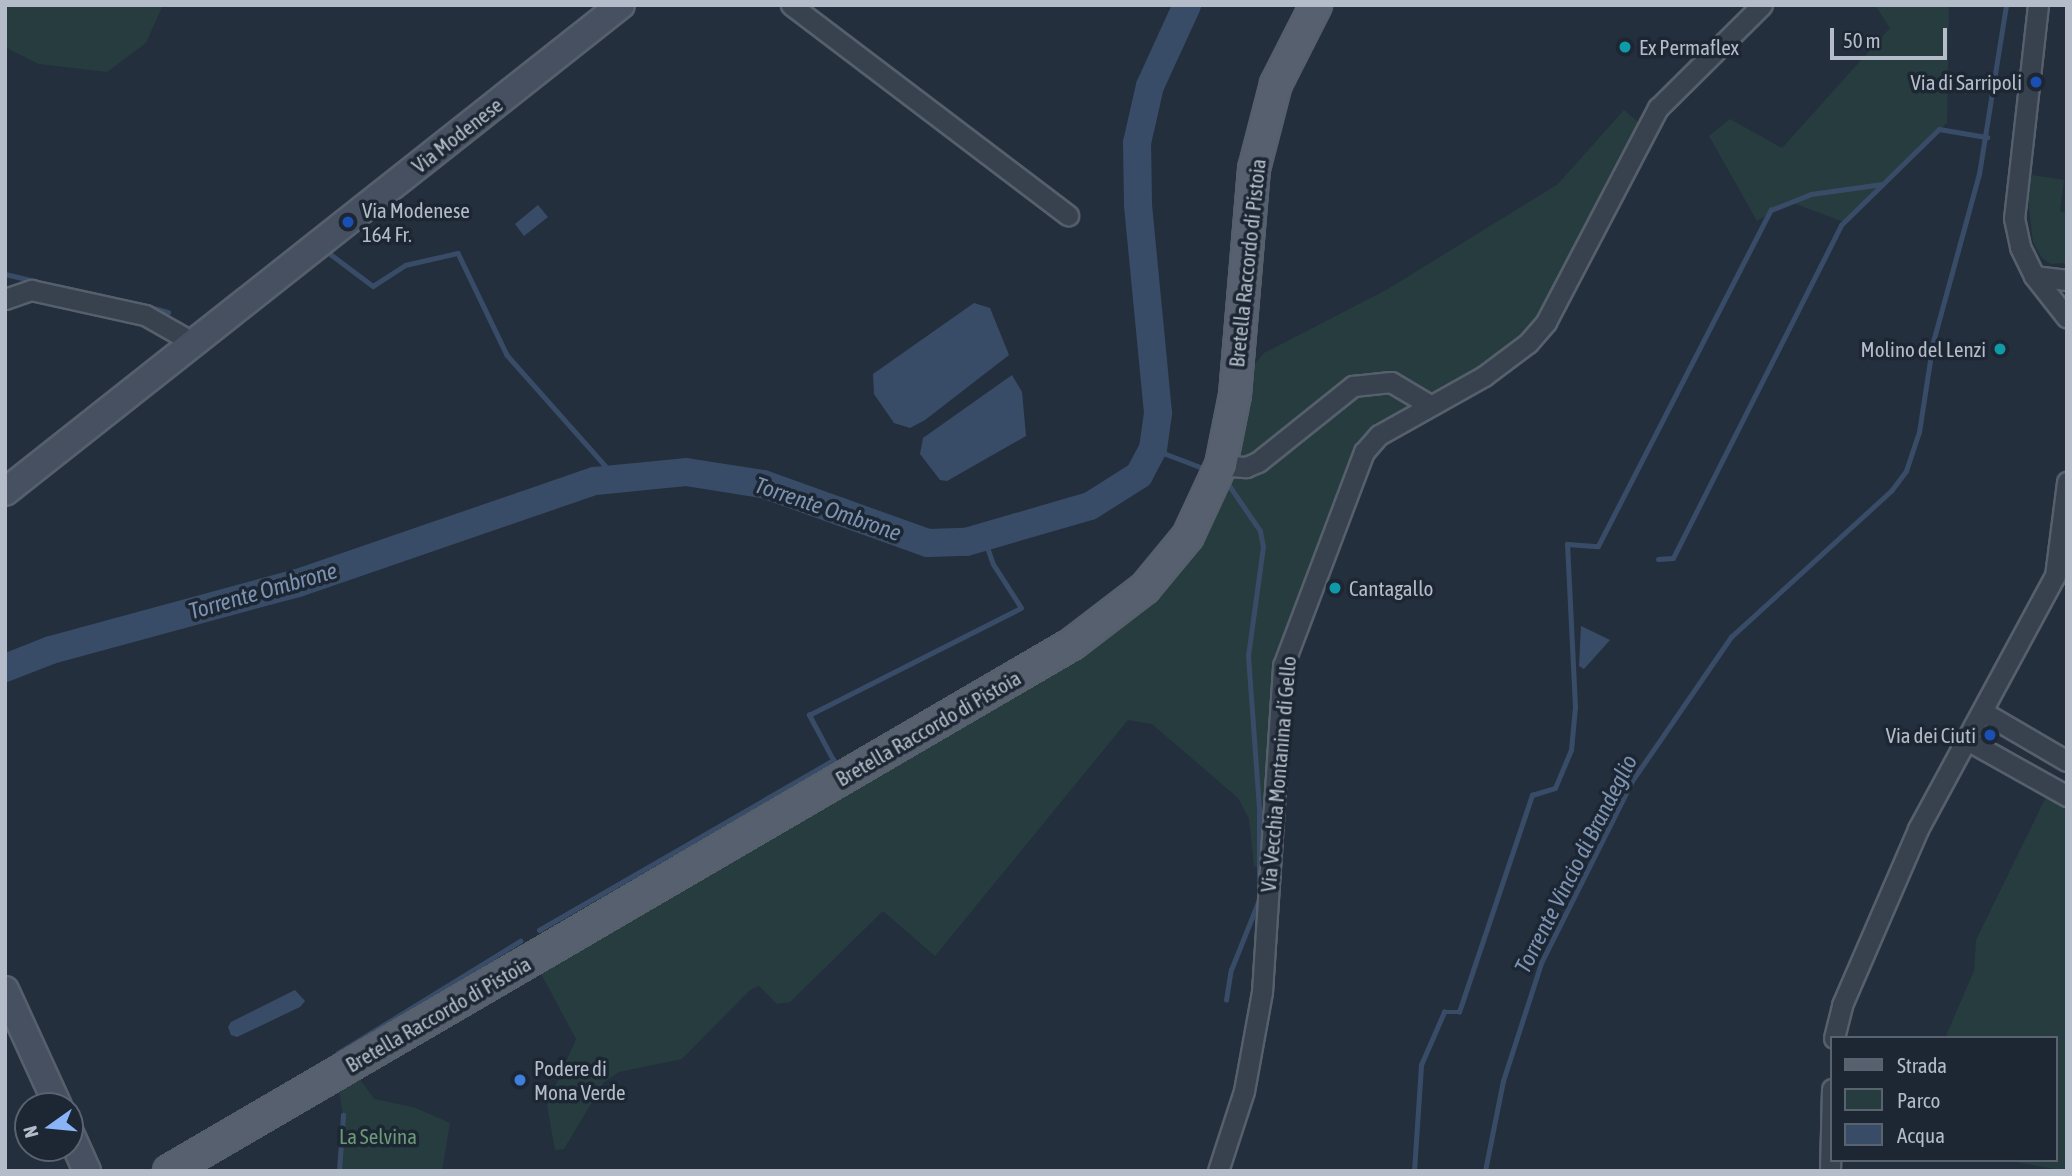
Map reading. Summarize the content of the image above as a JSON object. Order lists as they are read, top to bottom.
{
  "streets": {
    "main road": ["Bretella Raccordo di Pistoia"],
    "street": ["Via Modenese", "Via Vecchia Montanina di Gello"]
  },
  "water": ["Torrente Ombrone", "Torrente Vincio di Brandeglio"],
  "parks": ["La Selvina"],
  "places": [
    "Ex Permaflex",
    "Via di Sarripoli",
    "Via Modenese 164 Fr.",
    "Molino del Lenzi",
    "Cantagallo",
    "Via dei Ciuti",
    "Podere di Mona Verde"
  ],
  "legend": ["Strada", "Parco", "Acqua"],
  "scale_bar": "50 m",
  "north": "left"
}
